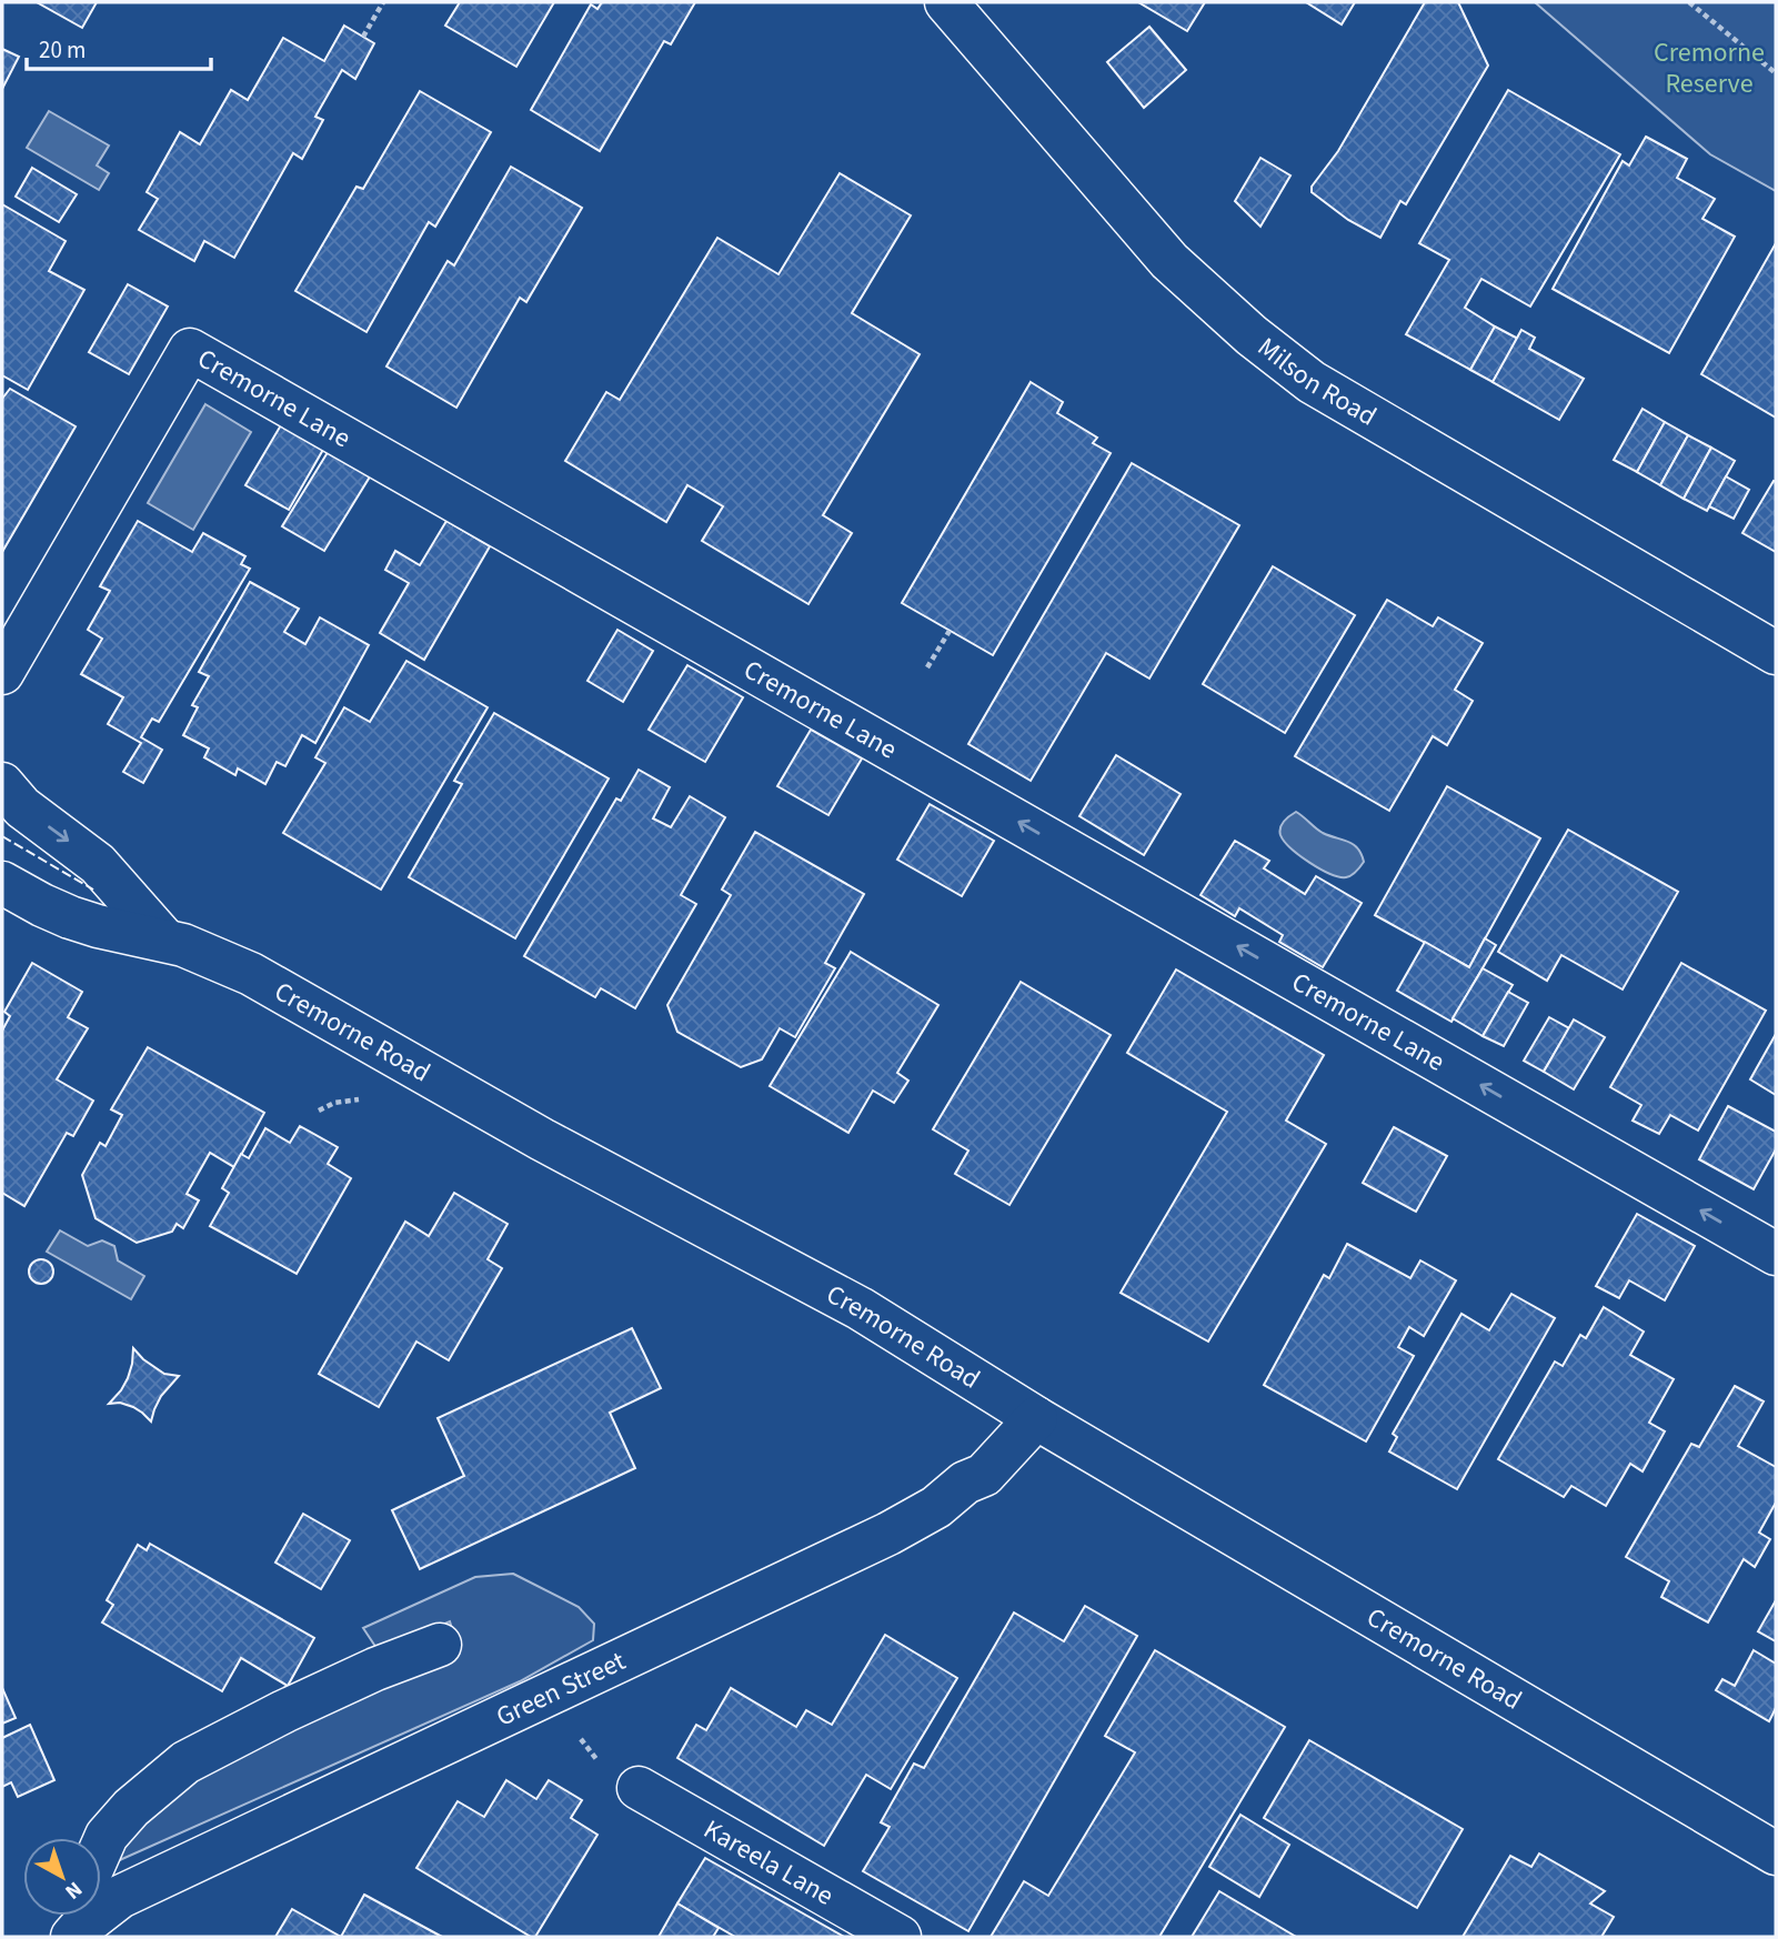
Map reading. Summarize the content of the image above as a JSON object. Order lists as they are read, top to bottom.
{
  "streets": {
    "street": [
      "Milson Road",
      "Cremorne Lane",
      "Cremorne Road",
      "Green Street",
      "Kareela Lane"
    ]
  },
  "crossings": [
    ["Cremorne Road", "Green Street"]
  ],
  "one_way": ["Cremorne Lane"],
  "parks": ["Cremorne Reserve"],
  "scale_bar": "20 m",
  "north": "bottom right"
}
